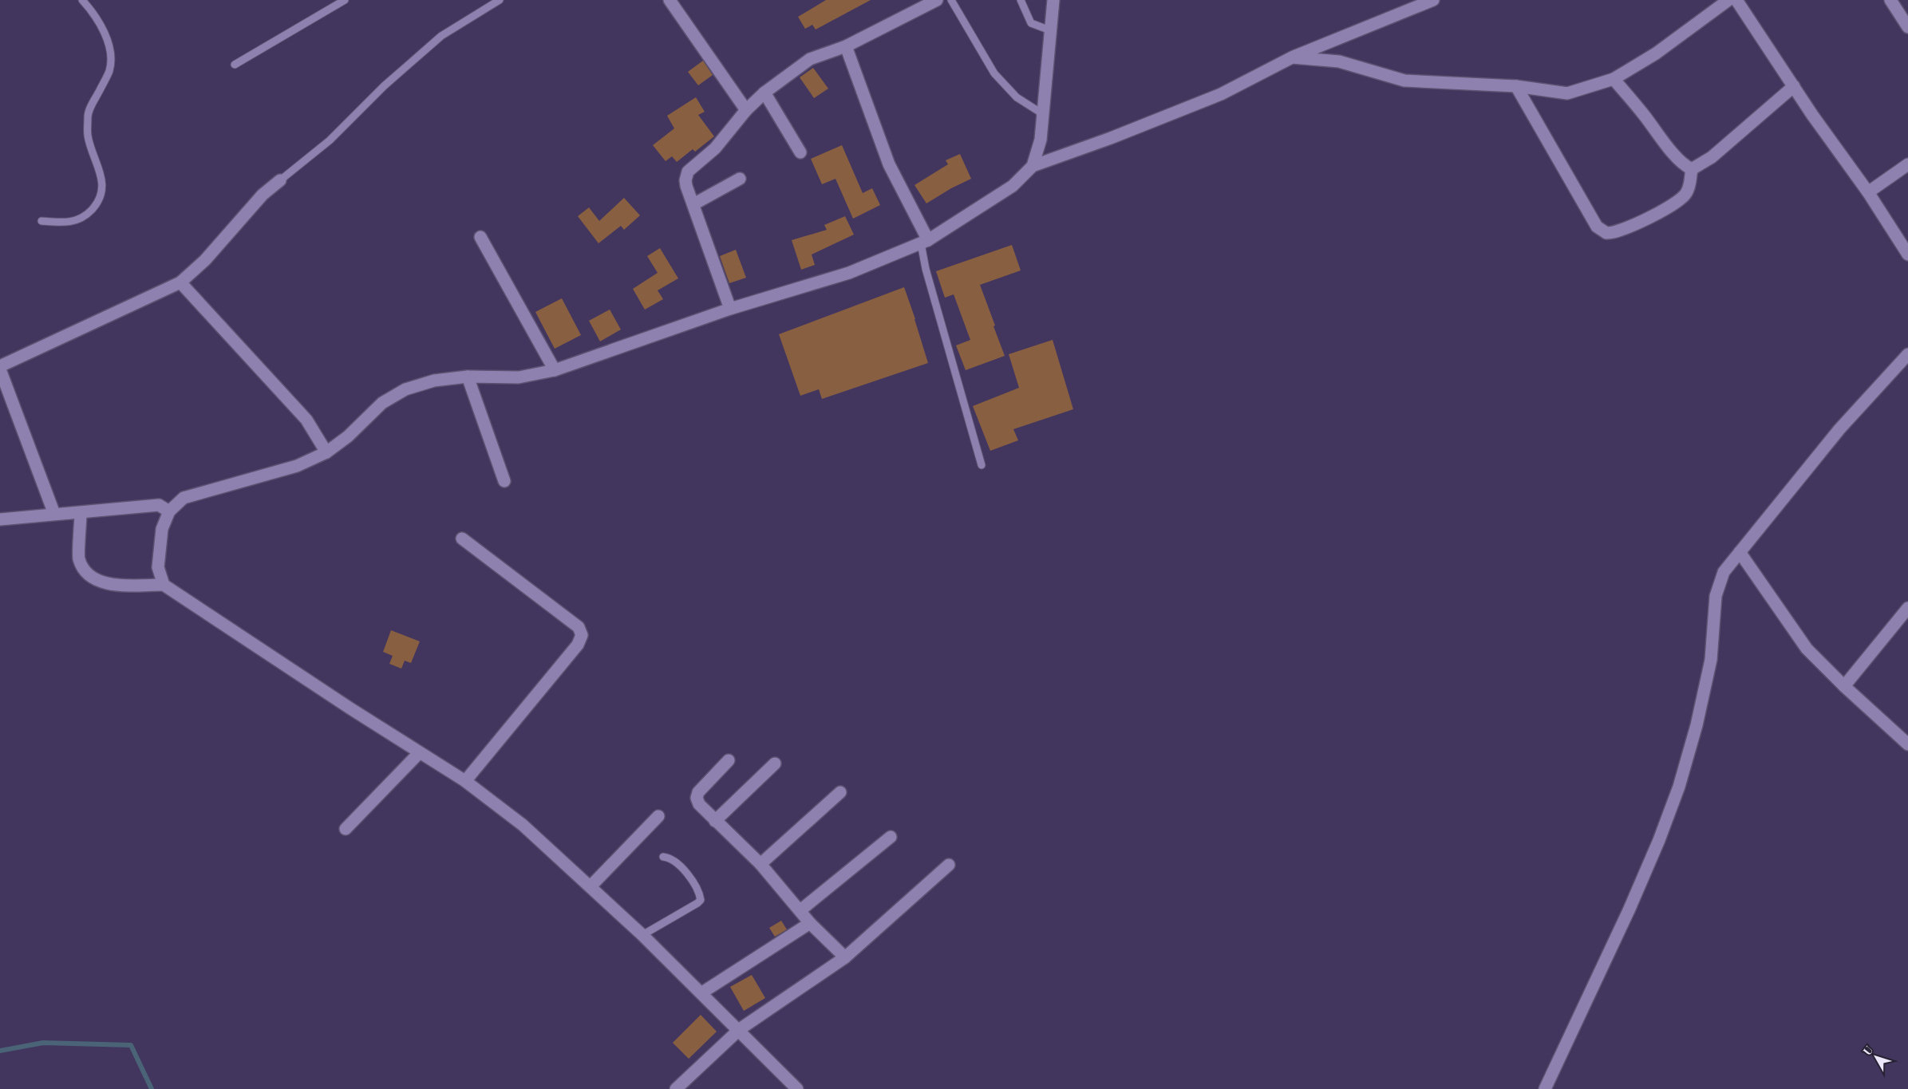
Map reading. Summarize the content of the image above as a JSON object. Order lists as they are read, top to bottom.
{
  "north": "top left"
}
